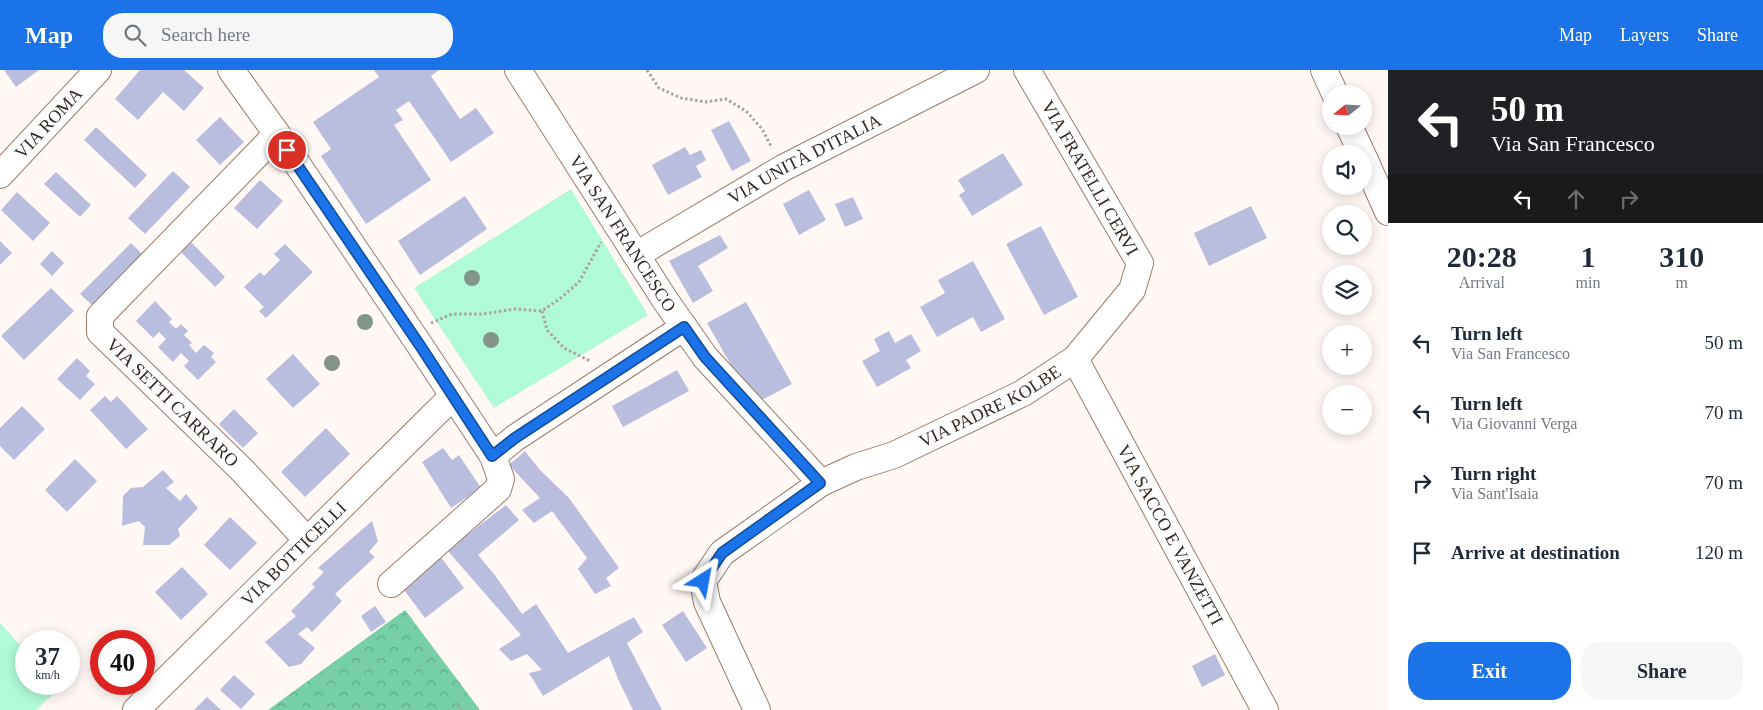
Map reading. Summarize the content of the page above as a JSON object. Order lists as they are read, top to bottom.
{
  "streets": {
    "street": [
      "VIA ROMA",
      "VIA UNITÀ D'ITALIA",
      "VIA FRATELLI CERVI",
      "VIA SAN FRANCESCO",
      "VIA SETTI CARRARO",
      "VIA PADRE KOLBE",
      "VIA SACCO E VANZETTI",
      "VIA BOTTICELLI"
    ]
  },
  "crossings": [
    ["VIA UNITÀ D'ITALIA", "VIA SAN FRANCESCO"],
    ["VIA FRATELLI CERVI", "VIA PADRE KOLBE"],
    ["VIA SAN FRANCESCO", "VIA PADRE KOLBE"],
    ["VIA SETTI CARRARO", "VIA BOTTICELLI"],
    ["VIA PADRE KOLBE", "VIA SACCO E VANZETTI"]
  ],
  "north": "left",
  "page": {
    "header": "Map",
    "search": "Search here",
    "nav": ["Map", "Layers", "Share"],
    "turn": ["50 m", "Via San Francesco"],
    "map_buttons": ["+", "−"],
    "eta": [
      "20:28",
      "Arrival",
      "1",
      "min",
      "310",
      "m"
    ],
    "list": [
      {
        "name": "Turn left",
        "note": "Via San Francesco",
        "value": "50 m"
      },
      {
        "name": "Turn left",
        "note": "Via Giovanni Verga",
        "value": "70 m"
      },
      {
        "name": "Turn right",
        "note": "Via Sant'Isaia",
        "value": "70 m"
      },
      {
        "name": "Arrive at destination",
        "value": "120 m"
      }
    ],
    "speed": "37 km/h",
    "limit": "40",
    "buttons": ["Exit", "Share"]
  }
}
